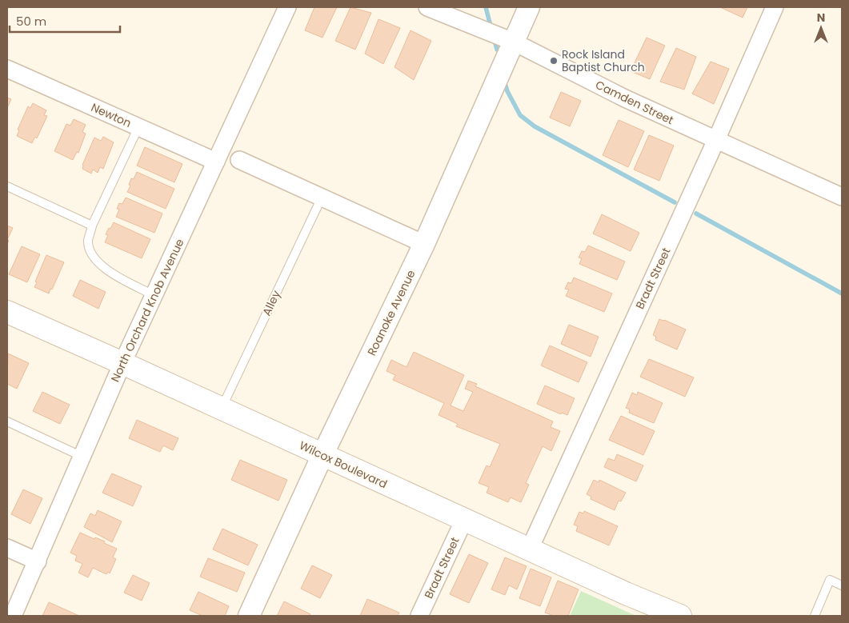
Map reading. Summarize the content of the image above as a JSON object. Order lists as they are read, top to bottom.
{
  "streets": {
    "main road": ["Wilcox Boulevard"],
    "street": [
      "Camden Street",
      "Newton",
      "Bradt Street",
      "North Orchard Knob Avenue",
      "Roanoke Avenue"
    ],
    "lane": ["Alley"]
  },
  "crossings": [
    ["Camden Street", "Bradt Street"],
    ["Camden Street", "Roanoke Avenue"],
    ["Newton", "North Orchard Knob Avenue"],
    ["Bradt Street", "Wilcox Boulevard"],
    ["Alley", "Wilcox Boulevard"],
    ["North Orchard Knob Avenue", "Wilcox Boulevard"],
    ["Roanoke Avenue", "Wilcox Boulevard"]
  ],
  "places": ["Rock Island Baptist Church"],
  "scale_bar": "50 m",
  "north": "top"
}
